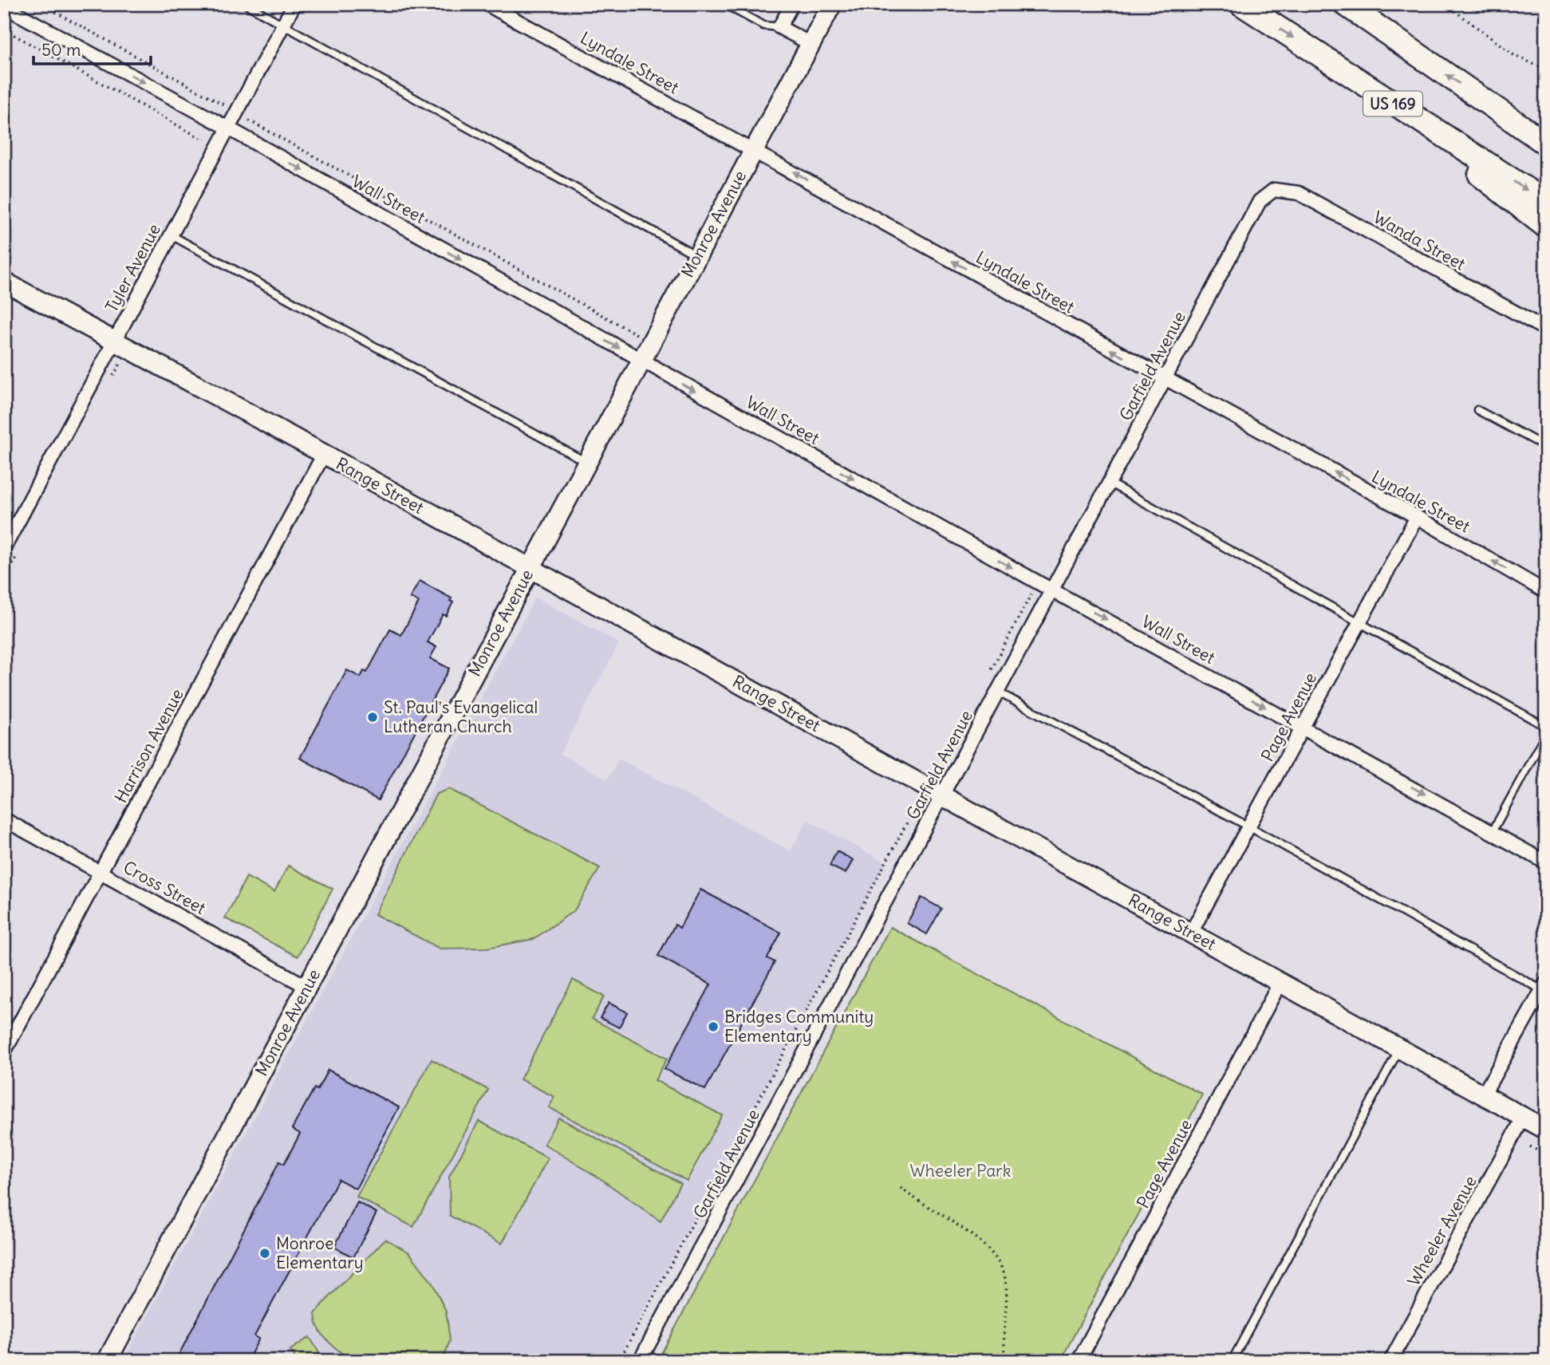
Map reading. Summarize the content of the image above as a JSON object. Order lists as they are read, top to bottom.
{
  "streets": {
    "highway": ["US 169"],
    "street": [
      "Lyndale Street",
      "Wall Street",
      "Monroe Avenue",
      "Wanda Street",
      "Tyler Avenue",
      "Garfield Avenue",
      "Range Street",
      "Page Avenue",
      "Harrison Avenue",
      "Cross Street",
      "Wheeler Avenue"
    ]
  },
  "crossings": [
    ["Lyndale Street", "Monroe Avenue"],
    ["Lyndale Street", "Garfield Avenue"],
    ["Lyndale Street", "Page Avenue"],
    ["Wall Street", "Monroe Avenue"],
    ["Wall Street", "Tyler Avenue"],
    ["Wall Street", "Garfield Avenue"],
    ["Wall Street", "Page Avenue"],
    ["Monroe Avenue", "Range Street"],
    ["Monroe Avenue", "Cross Street"],
    ["Wanda Street", "Garfield Avenue"],
    ["Tyler Avenue", "Range Street"],
    ["Garfield Avenue", "Range Street"],
    ["Range Street", "Page Avenue"],
    ["Range Street", "Harrison Avenue"],
    ["Range Street", "Wheeler Avenue"],
    ["Harrison Avenue", "Cross Street"]
  ],
  "one_way": ["Lyndale Street", "Wall Street"],
  "parks": ["Wheeler Park"],
  "places": ["St. Paul's Evangelical Lutheran Church", "Bridges Community Elementary", "Monroe Elementary"],
  "scale_bar": "50 m"
}
